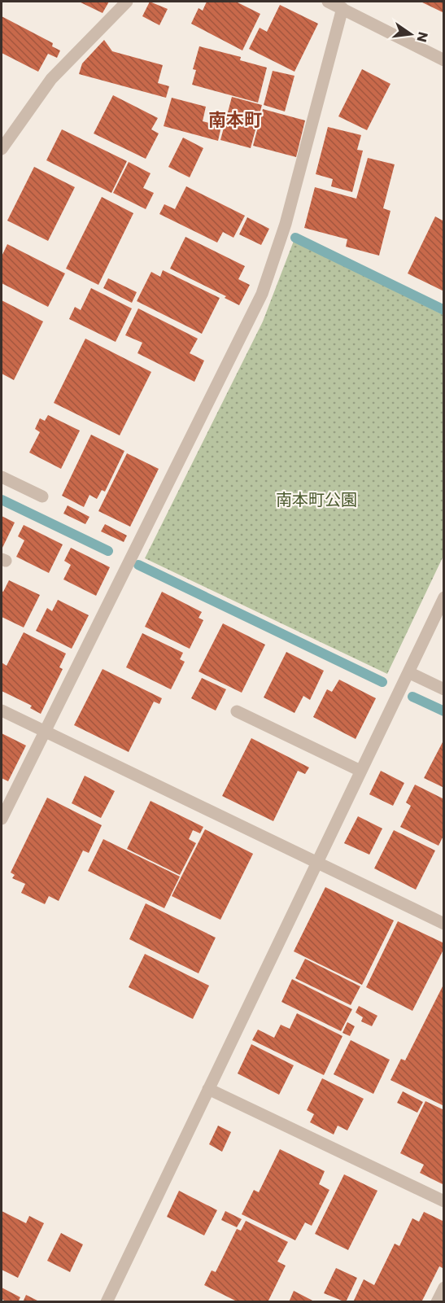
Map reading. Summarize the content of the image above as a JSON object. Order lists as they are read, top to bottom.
{
  "districts": ["南本町"],
  "parks": ["南本町公園"],
  "north": "right"
}
